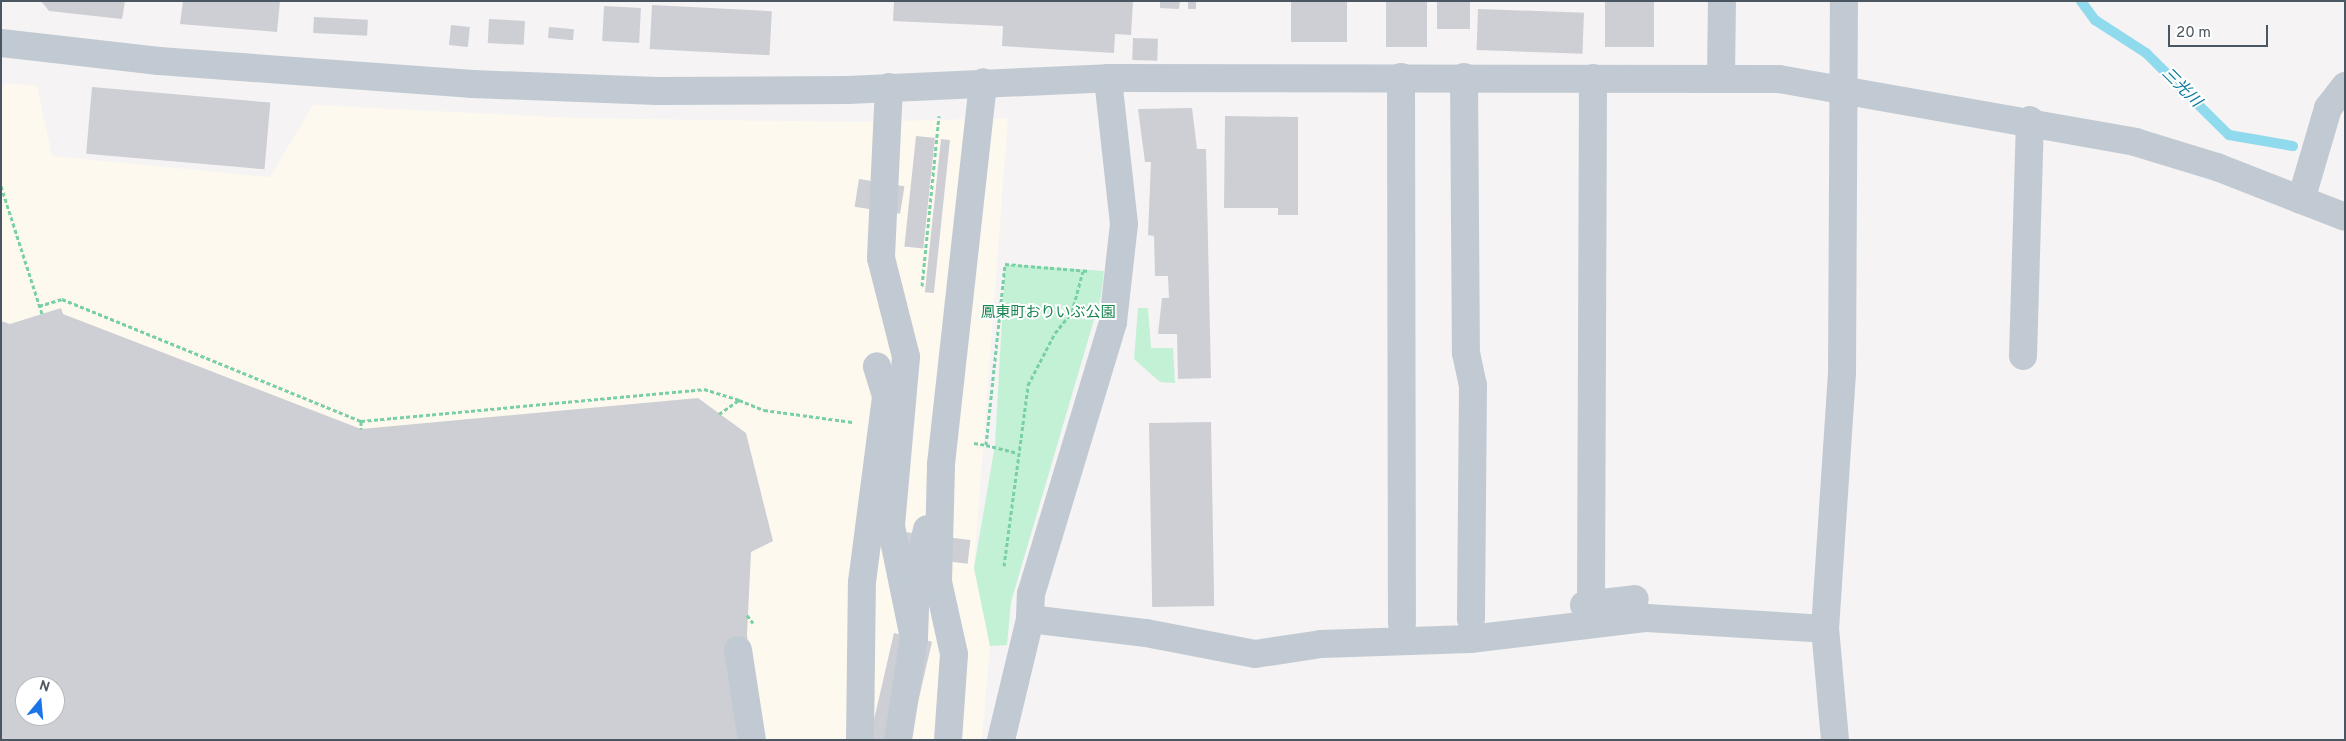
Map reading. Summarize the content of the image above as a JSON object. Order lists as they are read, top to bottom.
{
  "water": ["三光川"],
  "parks": ["鳳東町おりいぶ公園"],
  "scale_bar": "20 m",
  "north": "top"
}
